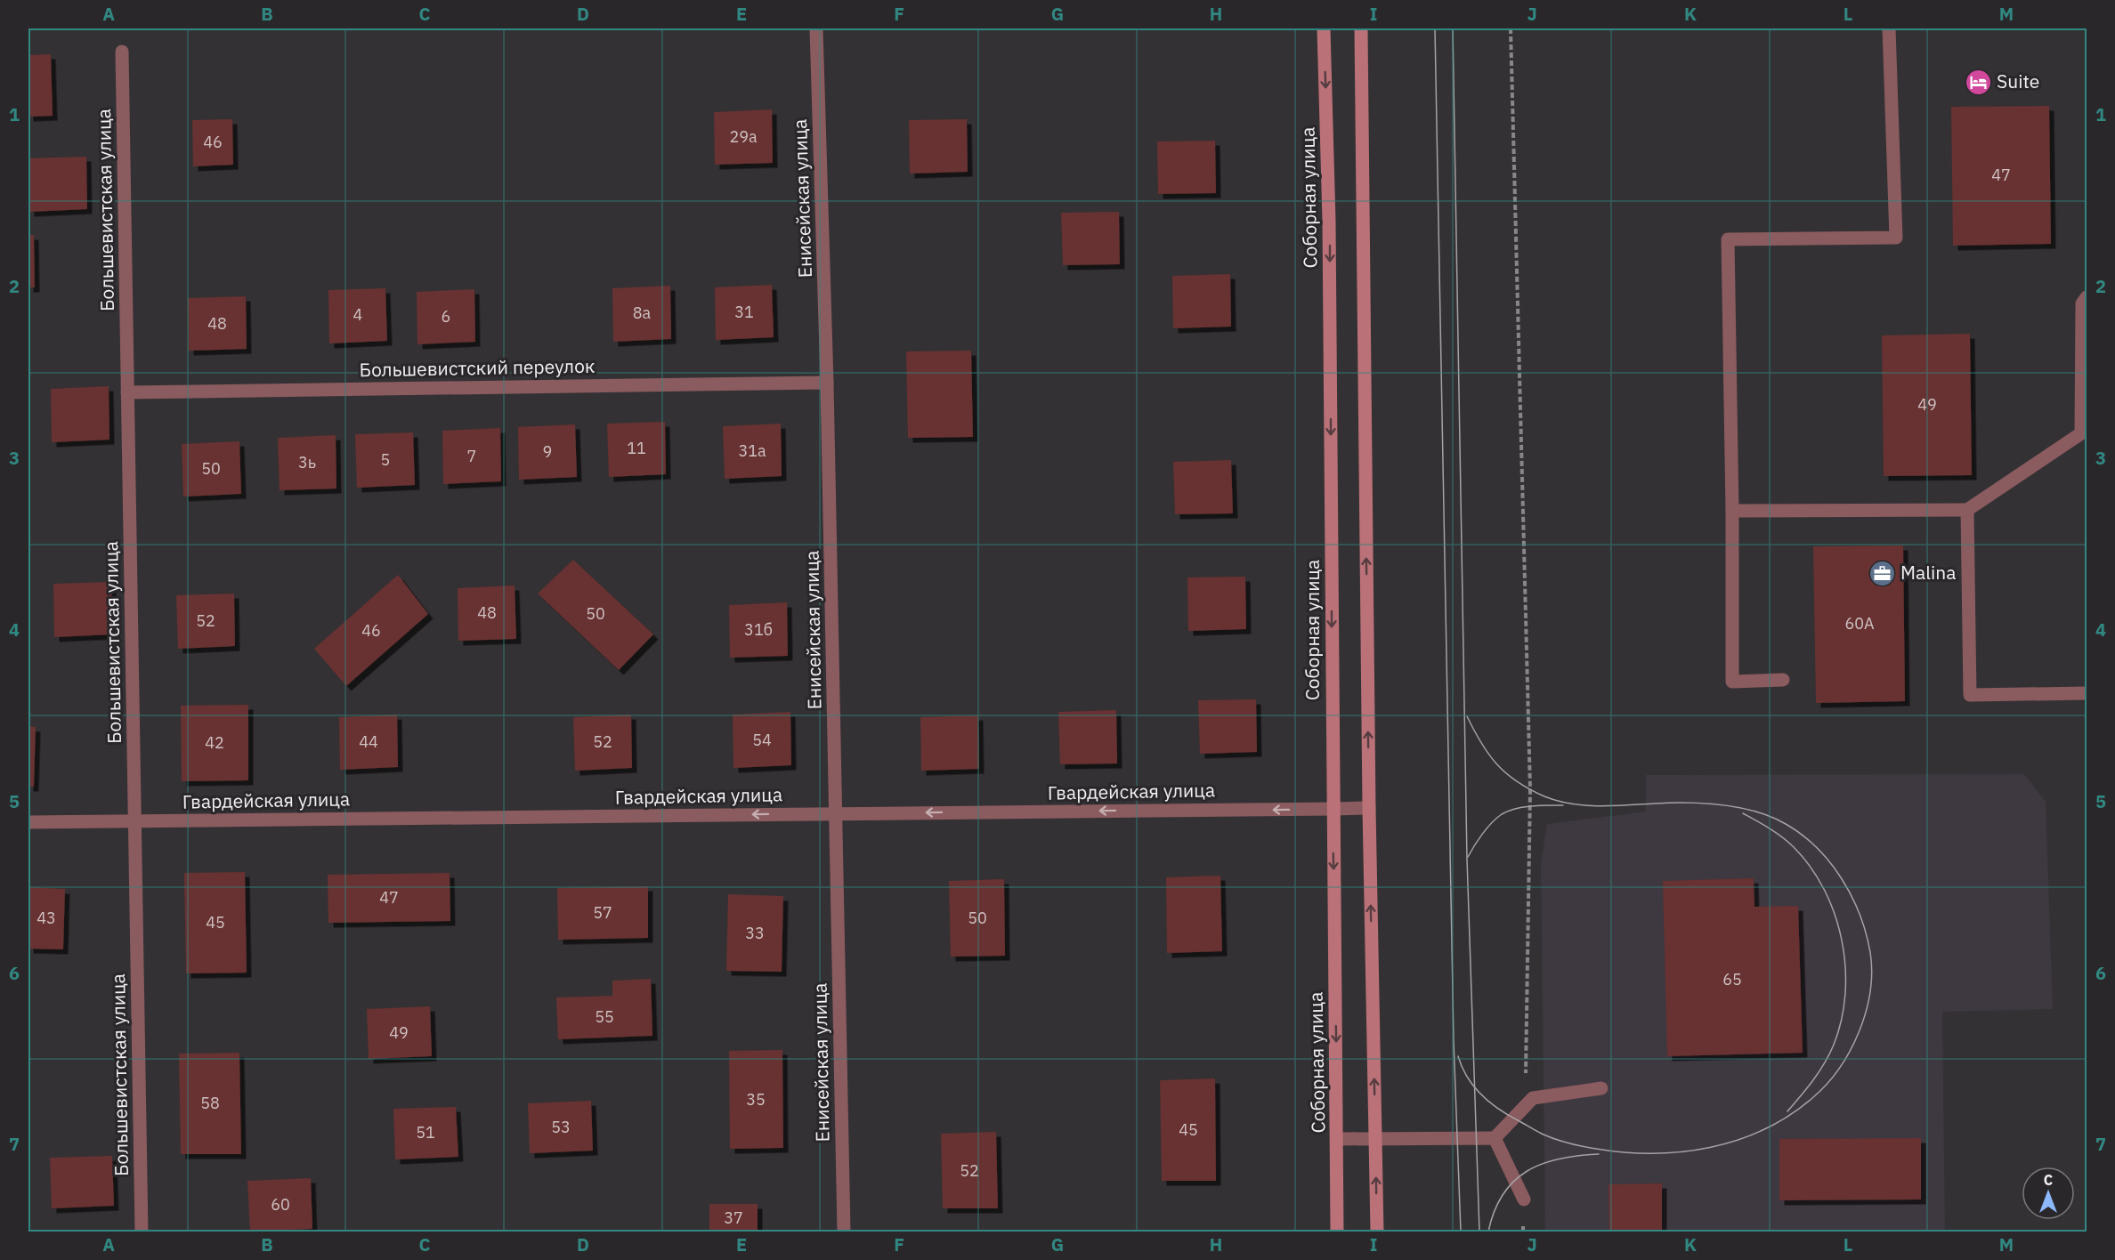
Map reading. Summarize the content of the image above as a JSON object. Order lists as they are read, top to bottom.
{
  "streets": {
    "main road": ["Соборная улица"],
    "street": [
      "Енисейская улица",
      "Большевистская улица",
      "Большевистский переулок",
      "Гвардейская улица"
    ]
  },
  "crossings": [
    ["Соборная улица", "Гвардейская улица"],
    ["Енисейская улица", "Большевистский переулок"],
    ["Енисейская улица", "Гвардейская улица"],
    ["Большевистская улица", "Большевистский переулок"],
    ["Большевистская улица", "Гвардейская улица"]
  ],
  "one_way": ["Гвардейская улица"],
  "places": {
    "hotel": ["Suite"],
    "office": ["Malina"]
  },
  "house_numbers": [
    "29а",
    "46",
    "47",
    "31",
    "8а",
    "4",
    "6",
    "48",
    "49",
    "11",
    "31а",
    "9",
    "7",
    "5",
    "3ь",
    "50",
    "48",
    "50",
    "52",
    "60А",
    "31б",
    "46",
    "54",
    "44",
    "52",
    "42",
    "47",
    "57",
    "43",
    "50",
    "45",
    "33",
    "65",
    "55",
    "49",
    "35",
    "58",
    "53",
    "45",
    "51",
    "52",
    "60",
    "37"
  ],
  "north": "top",
  "grid": {
    "columns": [
      "A",
      "B",
      "C",
      "D",
      "E",
      "F",
      "G",
      "H",
      "I",
      "J",
      "K",
      "L",
      "M"
    ],
    "rows": [
      "1",
      "2",
      "3",
      "4",
      "5",
      "6",
      "7"
    ]
  }
}
